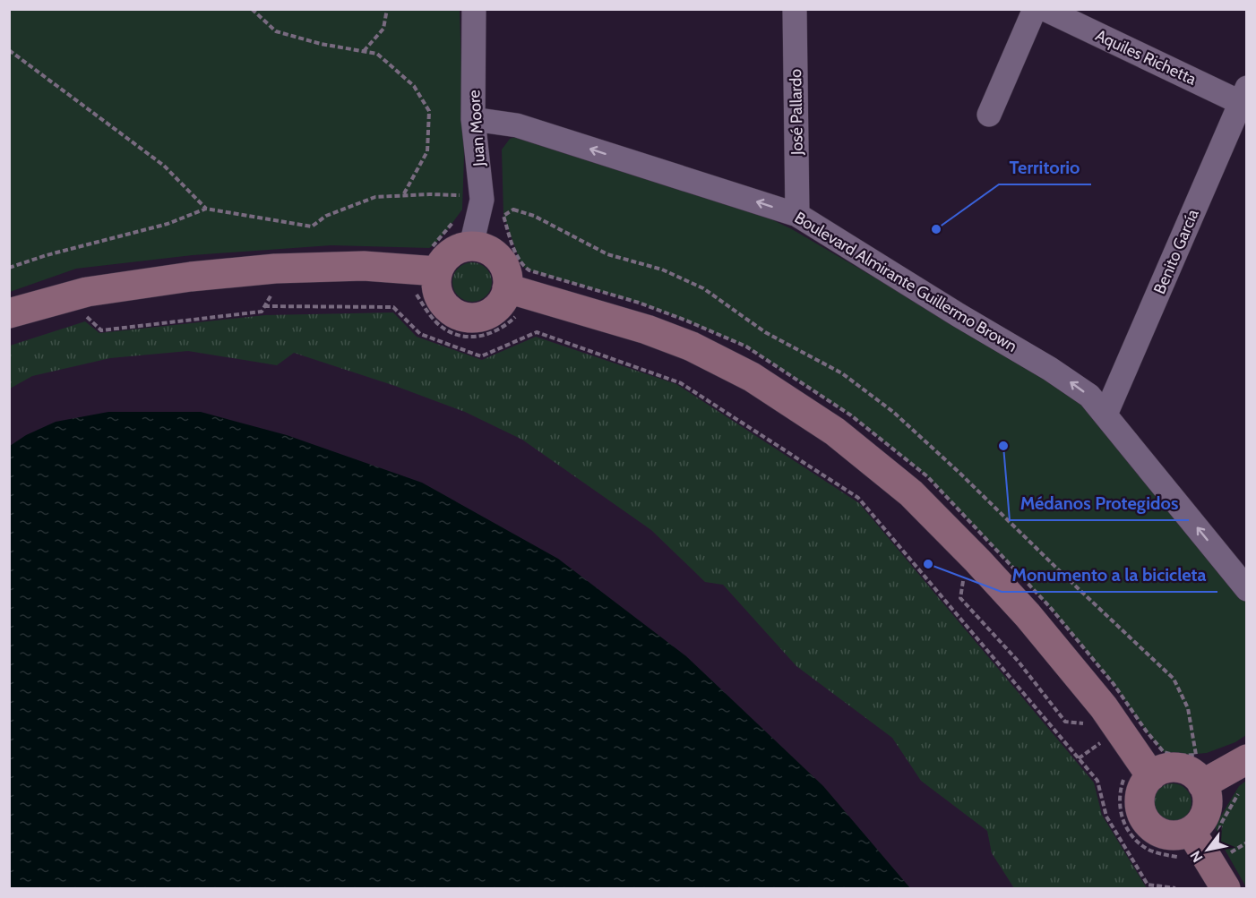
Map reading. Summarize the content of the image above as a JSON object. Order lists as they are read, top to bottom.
{
  "streets": {
    "street": [
      "Aquiles Richetta",
      "José Pallardo",
      "Juan Moore",
      "Benito García",
      "Boulevard Almirante Guillermo Brown"
    ]
  },
  "crossings": [
    ["Aquiles Richetta", "Benito García"],
    ["José Pallardo", "Boulevard Almirante Guillermo Brown"],
    ["Juan Moore", "Boulevard Almirante Guillermo Brown"],
    ["Benito García", "Boulevard Almirante Guillermo Brown"]
  ],
  "one_way": ["Boulevard Almirante Guillermo Brown"],
  "places": ["Territorio", "Médanos Protegidos", "Monumento a la bicicleta"],
  "north": "bottom left"
}
